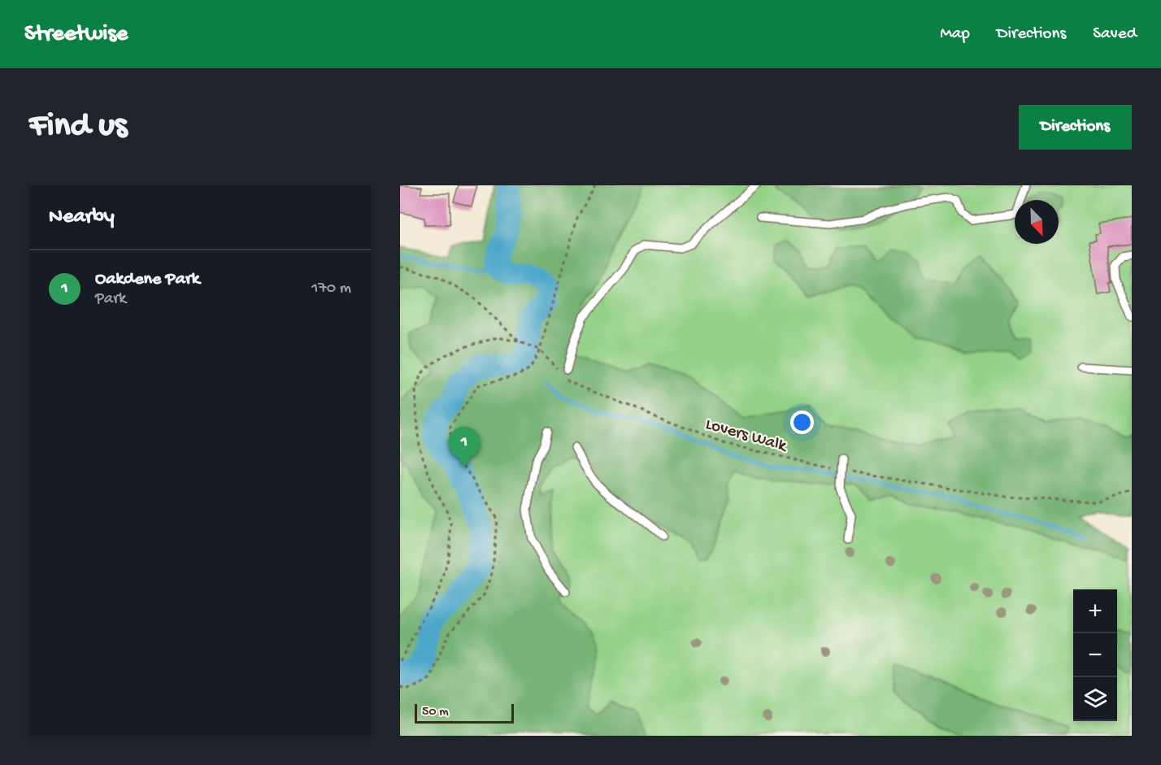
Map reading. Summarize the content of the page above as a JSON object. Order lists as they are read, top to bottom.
{
  "streets": {
    "path": ["Lovers Walk"]
  },
  "scale_bar": "50 m",
  "north": "bottom right",
  "page": {
    "header": "Streetwise",
    "nav": ["Map", "Directions", "Saved"],
    "buttons": "Directions",
    "title": "Find us",
    "heading": "Nearby",
    "list": [
      {
        "mark": "1",
        "name": "Oakdene Park",
        "note": "Park",
        "value": "170 m"
      }
    ],
    "pins": "1",
    "map_buttons": ["+", "−"],
    "scale": "50 m"
  }
}
